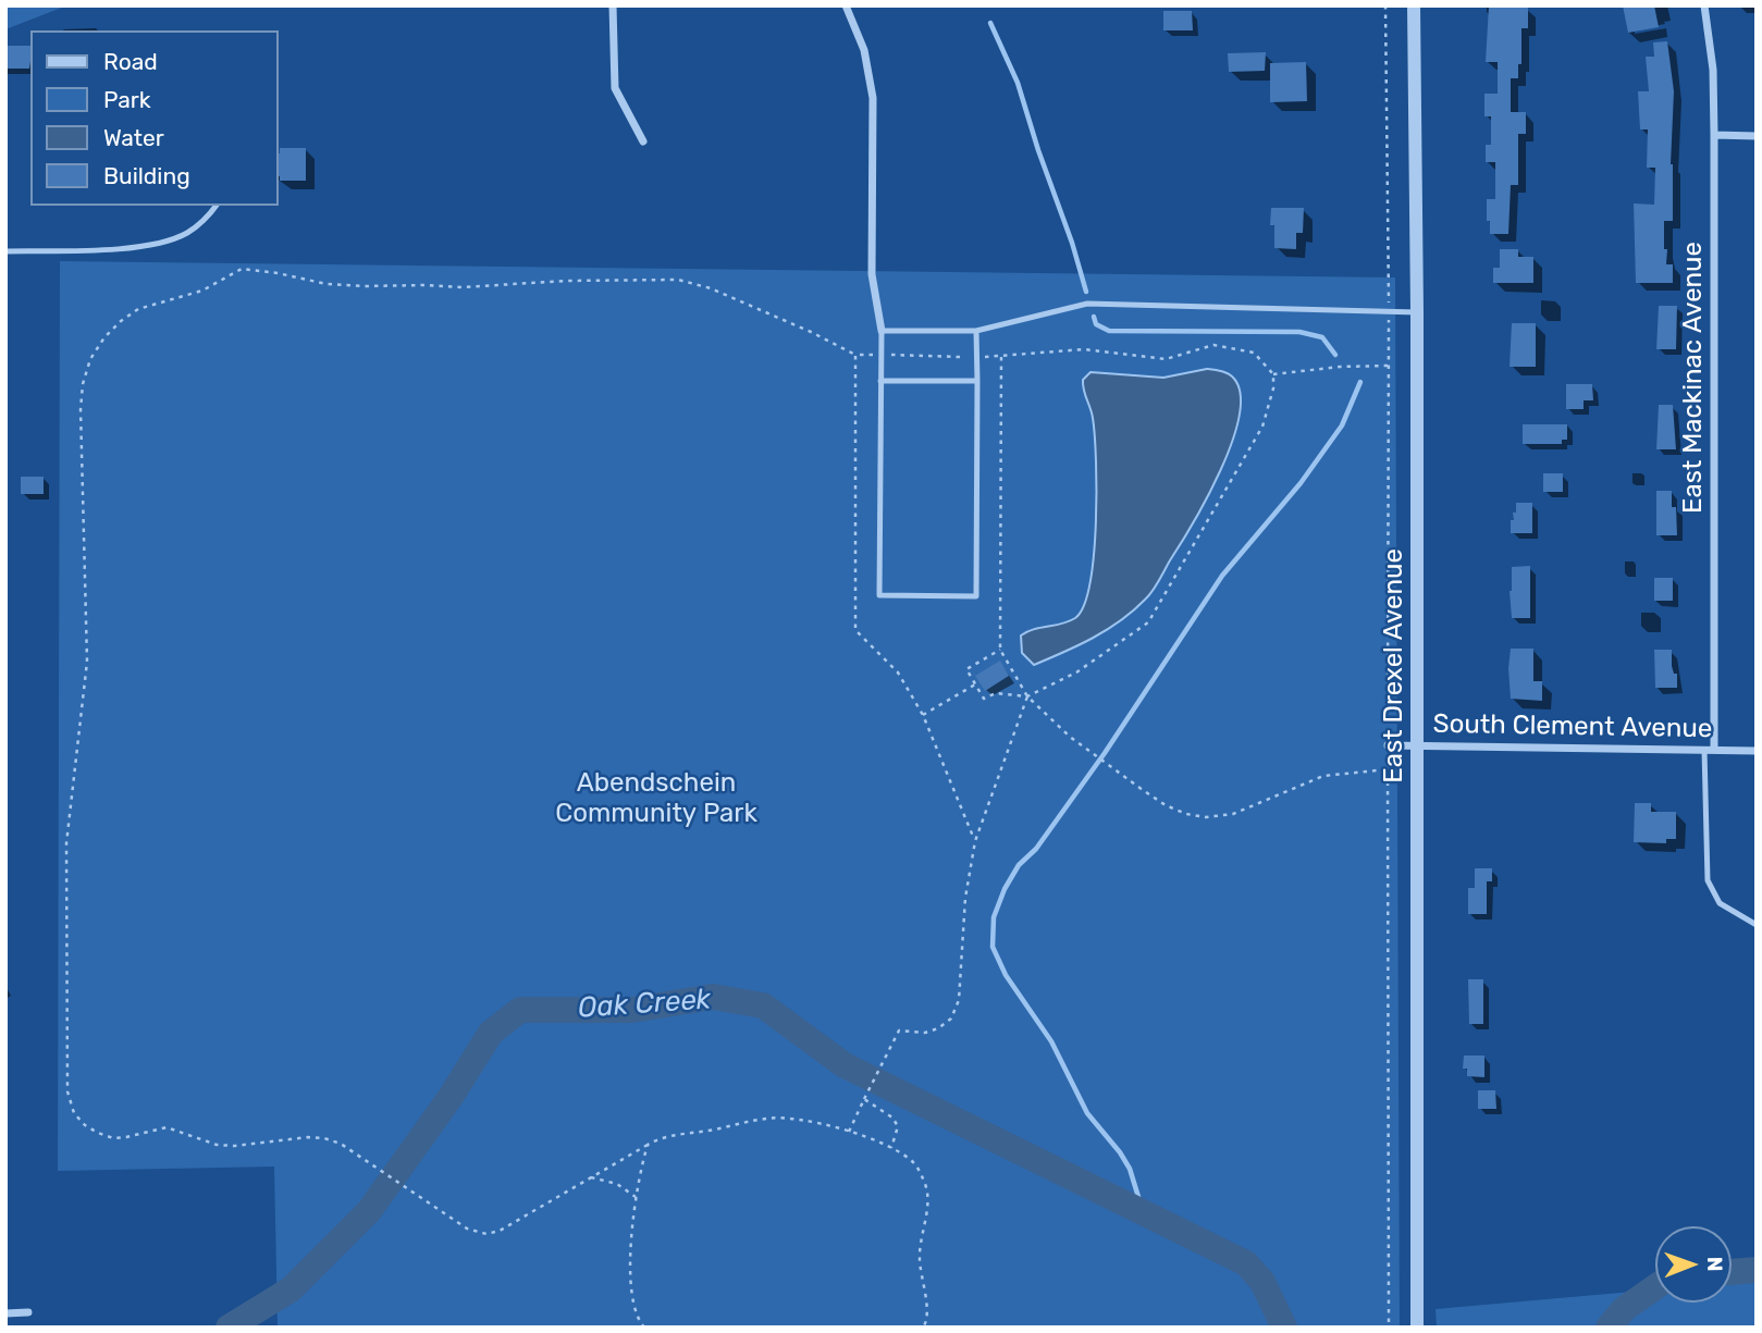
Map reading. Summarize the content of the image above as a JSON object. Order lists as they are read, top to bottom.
{
  "streets": {
    "street": ["East Mackinac Avenue", "East Drexel Avenue", "South Clement Avenue"]
  },
  "crossings": [
    ["East Mackinac Avenue", "South Clement Avenue"],
    ["East Drexel Avenue", "South Clement Avenue"]
  ],
  "water": ["Oak Creek"],
  "parks": ["Abendschein Community Park"],
  "legend": [
    "Road",
    "Park",
    "Water",
    "Building"
  ],
  "north": "right"
}
